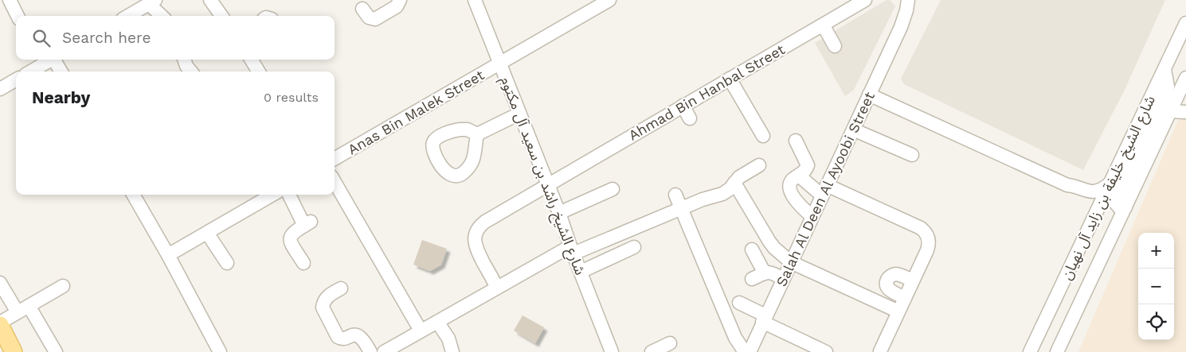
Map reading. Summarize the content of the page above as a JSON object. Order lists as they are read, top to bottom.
{
  "streets": {
    "street": [
      "Ahmad Bin Hanbal Street",
      "Anas Bin Malek Street",
      "شارع الشيخ راشد بن سعيد آل مكتوم",
      "شارع الشيخ خليفة بن زايد آل نهيان",
      "Salah Al Deen Al Ayoobi Street"
    ]
  },
  "crossings": [
    ["Ahmad Bin Hanbal Street", "شارع الشيخ راشد بن سعيد آل مكتوم"],
    ["Anas Bin Malek Street", "شارع الشيخ راشد بن سعيد آل مكتوم"]
  ],
  "page": {
    "search": "Search here",
    "heading": ["Nearby", "0 results"],
    "map_buttons": ["+", "−"]
  }
}
